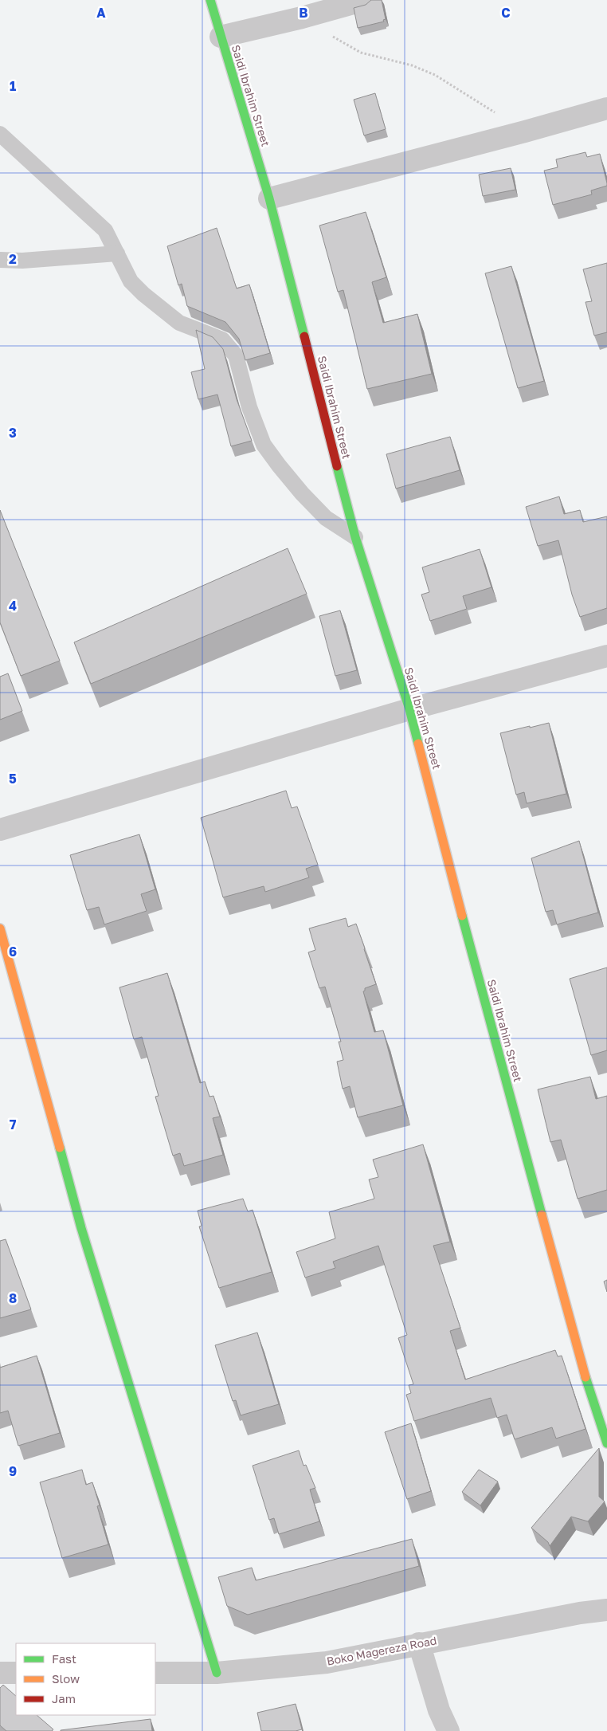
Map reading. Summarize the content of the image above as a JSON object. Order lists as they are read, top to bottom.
{
  "streets": {
    "street": ["Saidi Ibrahim Street", "Boko Magereza Road"]
  },
  "legend": ["Fast", "Slow", "Jam"],
  "grid": {
    "columns": ["A", "B", "C"],
    "rows": [
      "1",
      "2",
      "3",
      "4",
      "5",
      "6",
      "7",
      "8",
      "9"
    ]
  }
}
